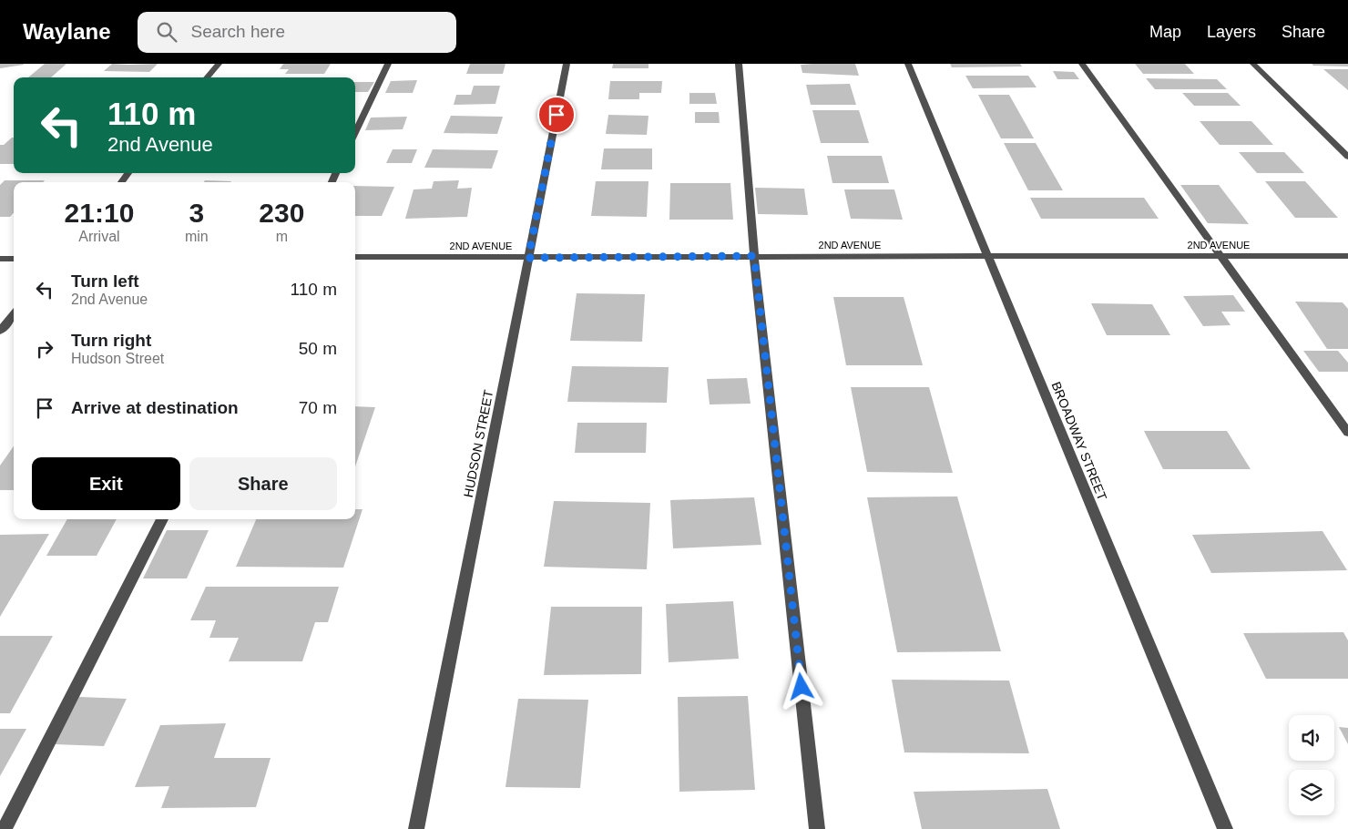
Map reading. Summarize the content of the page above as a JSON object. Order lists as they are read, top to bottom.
{
  "streets": {
    "street": ["2ND AVENUE", "BROADWAY STREET", "HUDSON STREET"]
  },
  "crossings": [
    ["2ND AVENUE", "BROADWAY STREET"],
    ["2ND AVENUE", "HUDSON STREET"]
  ],
  "page": {
    "header": "Waylane",
    "search": "Search here",
    "nav": ["Map", "Layers", "Share"],
    "turn": ["110 m", "2nd Avenue"],
    "eta": [
      "21:10",
      "Arrival",
      "3",
      "min",
      "230",
      "m"
    ],
    "list": [
      {
        "name": "Turn left",
        "note": "2nd Avenue",
        "value": "110 m"
      },
      {
        "name": "Turn right",
        "note": "Hudson Street",
        "value": "50 m"
      },
      {
        "name": "Arrive at destination",
        "value": "70 m"
      }
    ],
    "buttons": ["Exit", "Share"]
  }
}
